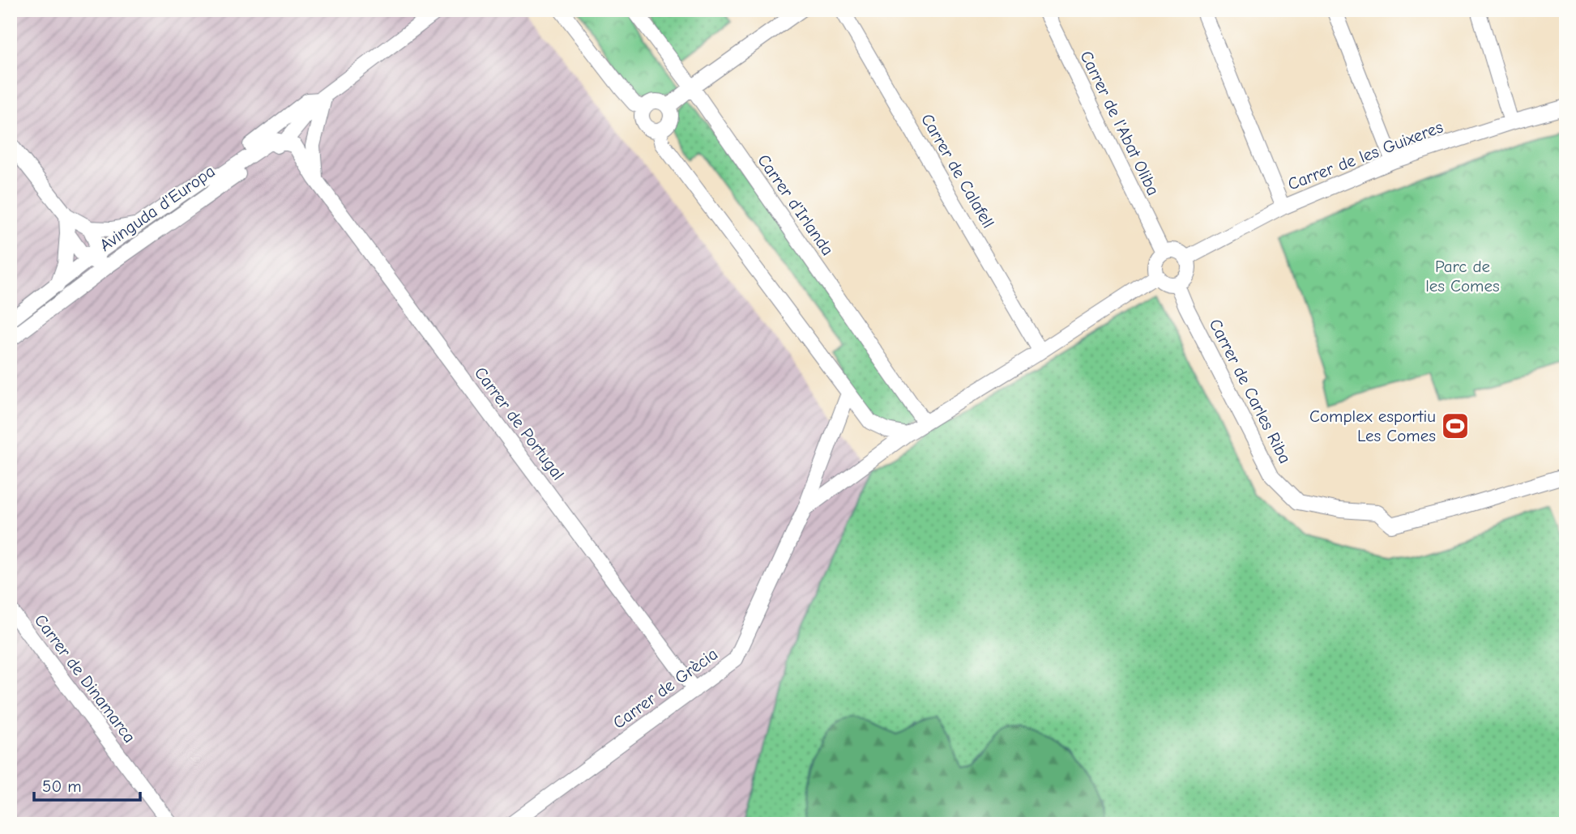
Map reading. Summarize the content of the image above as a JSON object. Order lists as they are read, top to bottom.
{
  "streets": {
    "street": [
      "Carrer de l'Abat Oliba",
      "Carrer de les Guixeres",
      "Carrer de Calafell",
      "Carrer d'Irlanda",
      "Avinguda d'Europa",
      "Carrer de Carles Riba",
      "Carrer de Portugal",
      "Carrer de Dinamarca",
      "Carrer de Grècia"
    ]
  },
  "crossings": [
    ["Carrer de l'Abat Oliba", "Carrer de les Guixeres"],
    ["Carrer de l'Abat Oliba", "Carrer de Carles Riba"],
    ["Carrer de les Guixeres", "Carrer de Carles Riba"],
    ["Avinguda d'Europa", "Carrer de Portugal"],
    ["Carrer de Portugal", "Carrer de Grècia"]
  ],
  "parks": ["Parc de les Comes"],
  "places": {
    "sports": ["Complex esportiu Les Comes"]
  },
  "scale_bar": "50 m"
}
